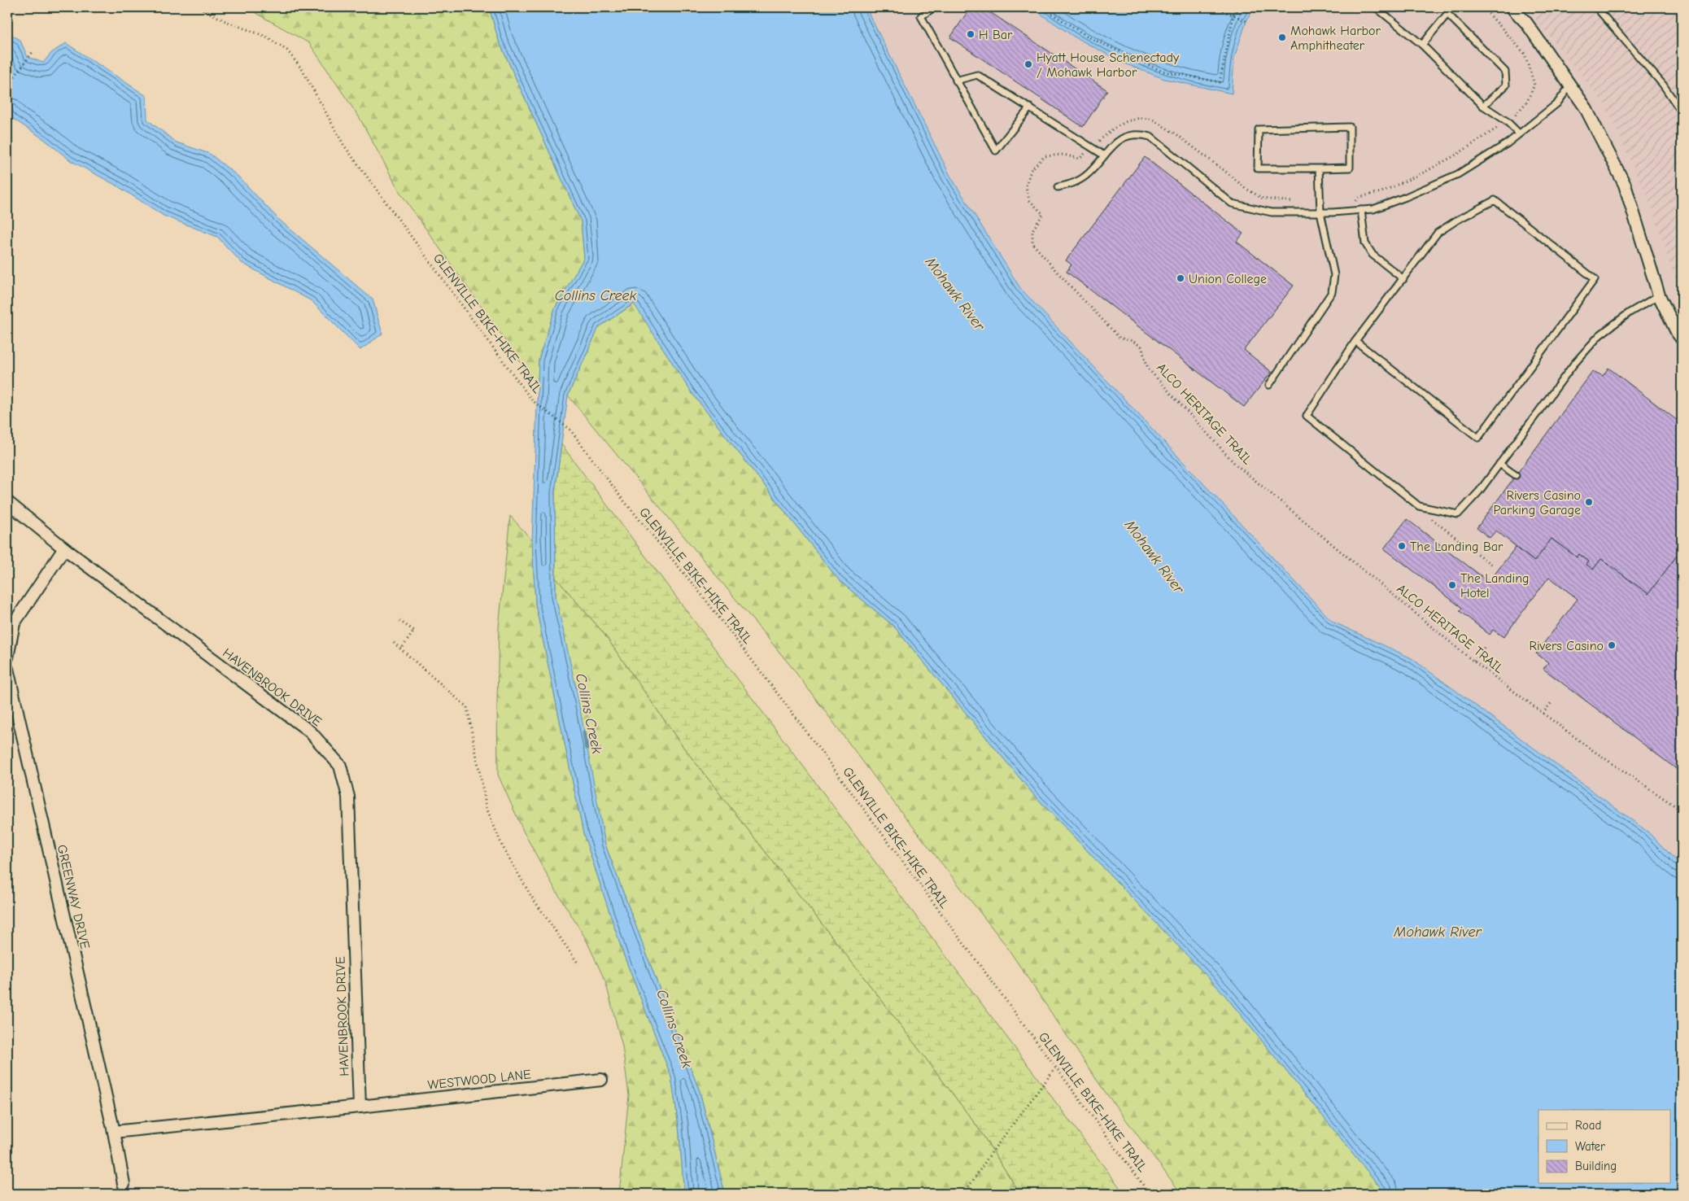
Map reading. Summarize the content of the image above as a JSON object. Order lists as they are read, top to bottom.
{
  "streets": {
    "street": ["HAVENBROOK DRIVE", "GREENWAY DRIVE", "WESTWOOD LANE"],
    "path": ["GLENVILLE BIKE-HIKE TRAIL", "ALCO HERITAGE TRAIL"]
  },
  "crossings": [
    ["HAVENBROOK DRIVE", "WESTWOOD LANE"]
  ],
  "water": ["Mohawk River", "Collins Creek"],
  "places": [
    "H Bar",
    "Mohawk Harbor Amphitheater",
    "Hyatt House Schenectady / Mohawk Harbor",
    "Union College",
    "Rivers Casino Parking Garage",
    "The Landing Bar",
    "The Landing Hotel",
    "Rivers Casino"
  ],
  "legend": ["Road", "Water", "Building"]
}
